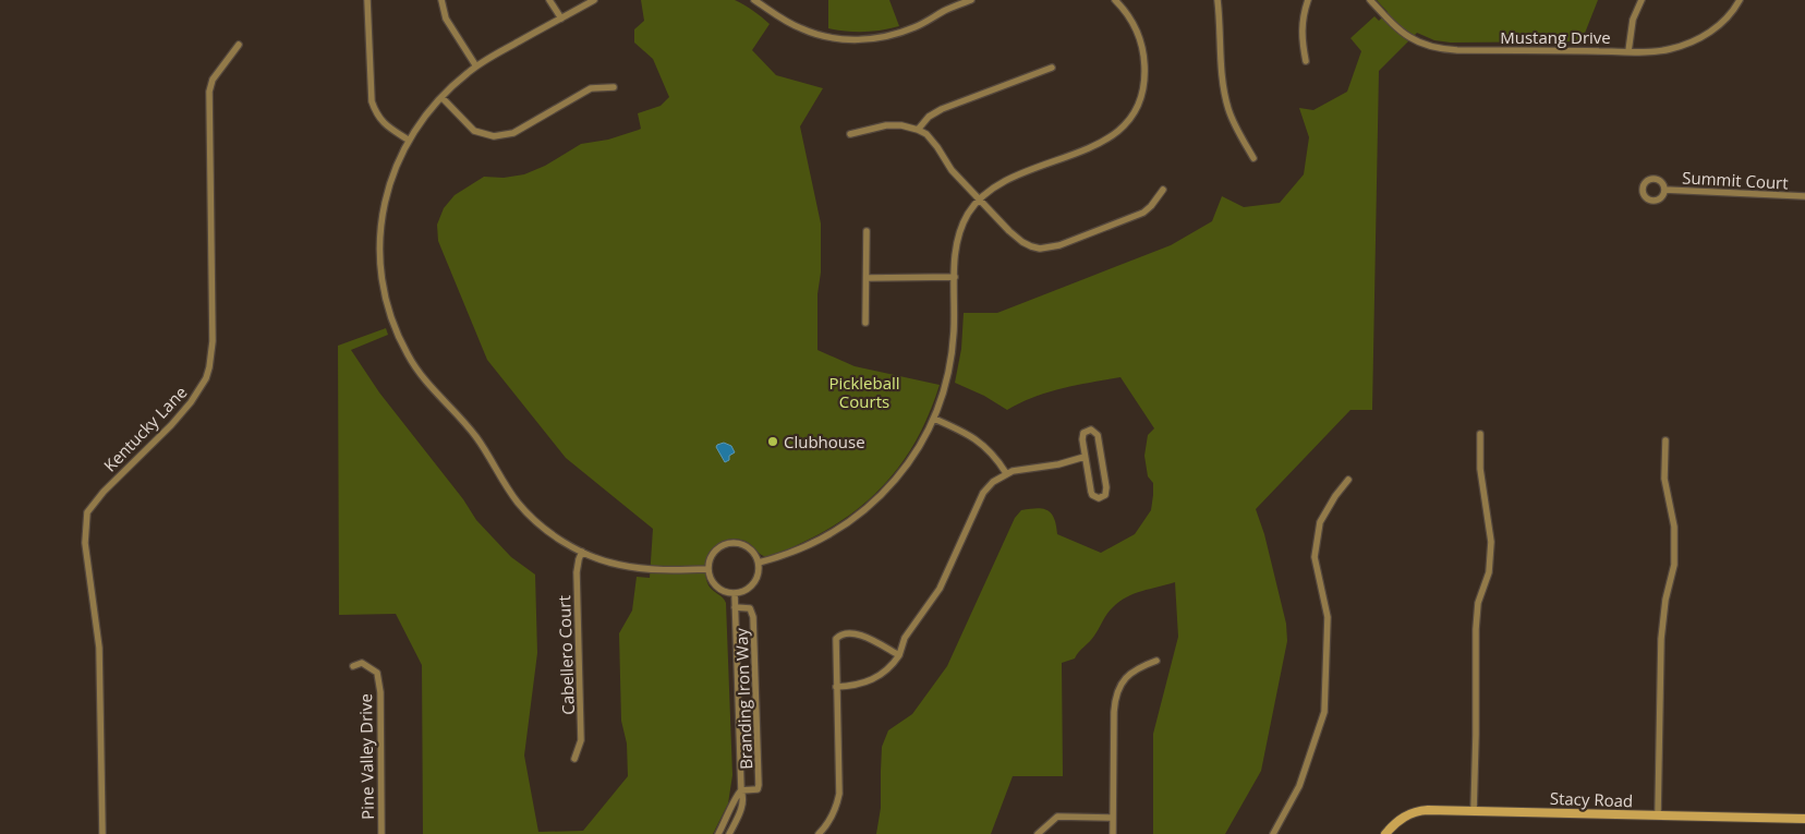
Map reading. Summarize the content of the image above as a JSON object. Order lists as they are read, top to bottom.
{
  "streets": {
    "main road": ["Stacy Road"],
    "street": [
      "Mustang Drive",
      "Summit Court",
      "Kentucky Lane",
      "Cabellero Court",
      "Branding Iron Way",
      "Pine Valley Drive"
    ]
  },
  "parks": ["Pickleball Courts"],
  "places": ["Clubhouse"]
}
